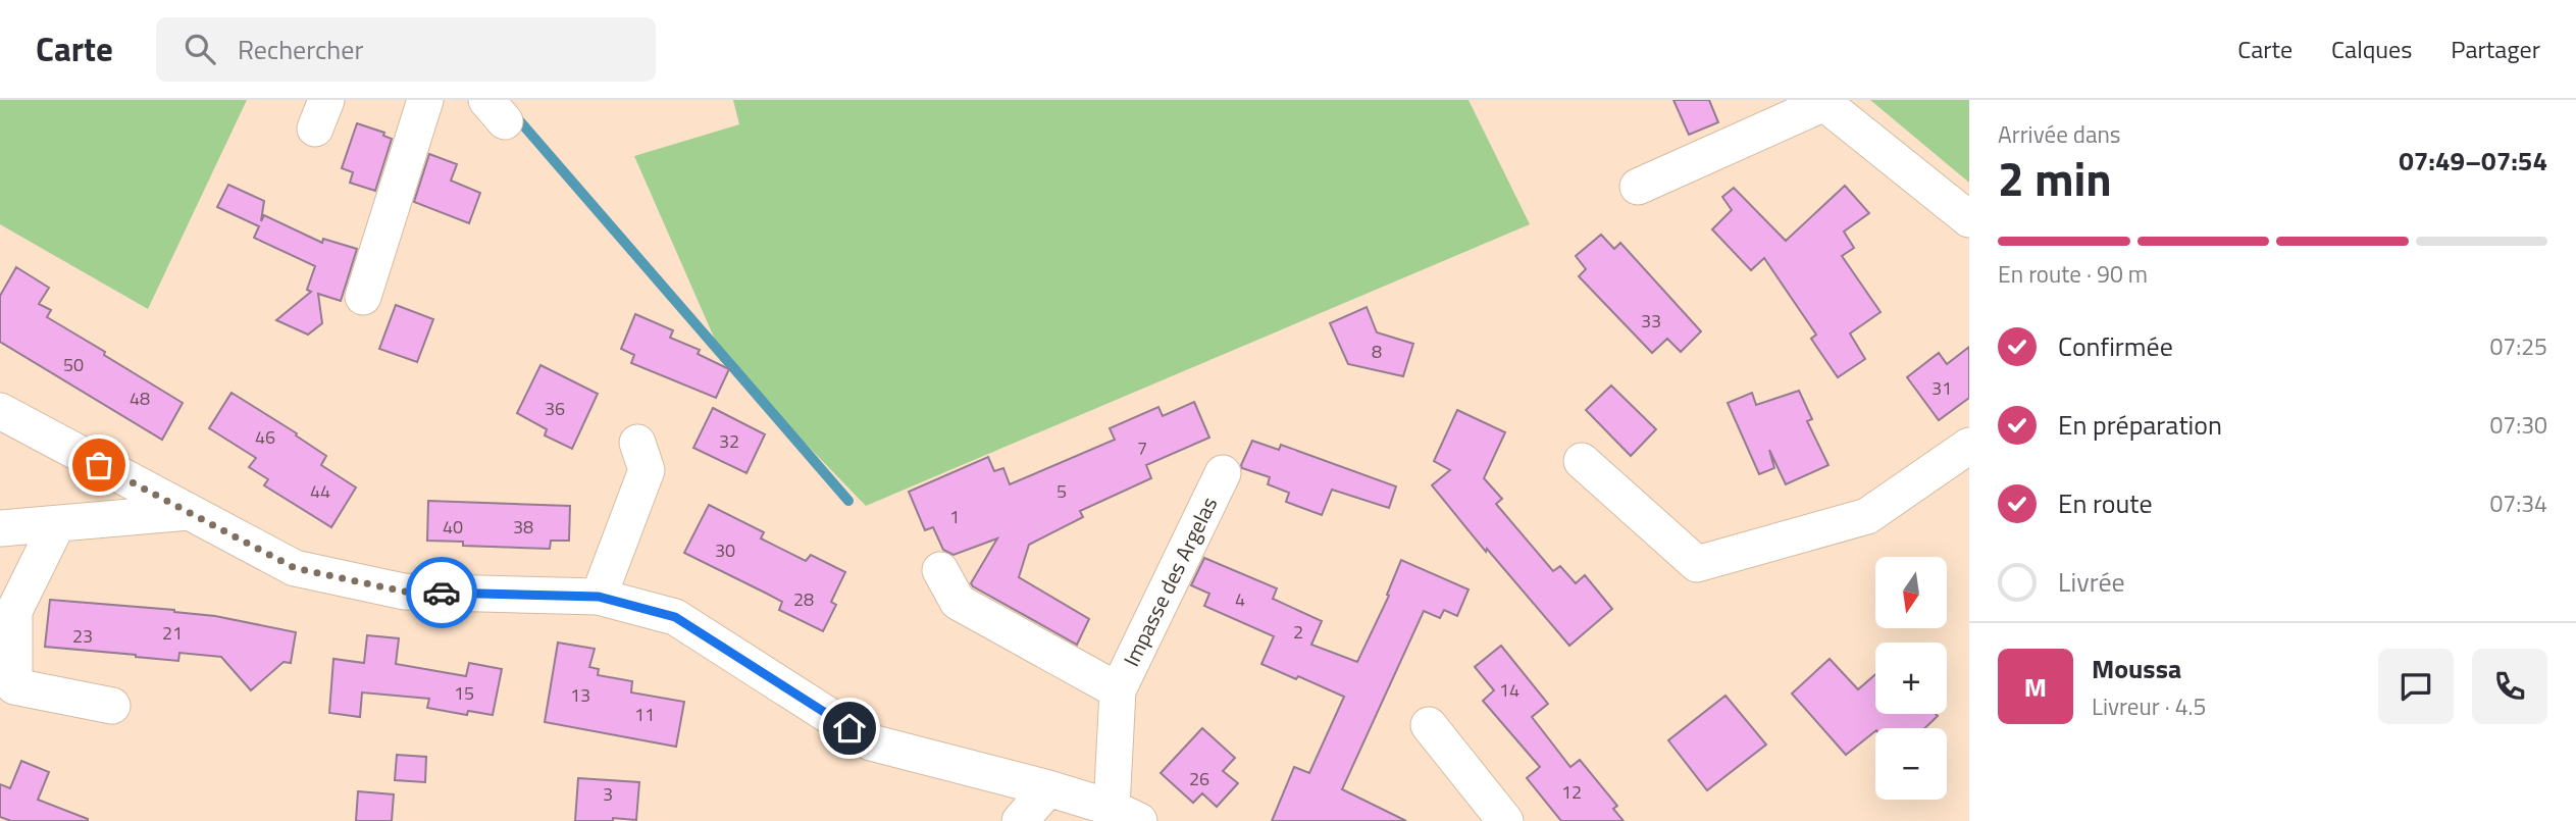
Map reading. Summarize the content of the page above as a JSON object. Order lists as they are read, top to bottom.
{
  "streets": {
    "street": ["Impasse des Argelas"]
  },
  "house_numbers": [
    "33",
    "8",
    "50",
    "31",
    "48",
    "36",
    "46",
    "32",
    "7",
    "44",
    "5",
    "1",
    "40",
    "38",
    "30",
    "28",
    "4",
    "2",
    "21",
    "23",
    "14",
    "15",
    "13",
    "11",
    "26",
    "12",
    "3"
  ],
  "north": "bottom",
  "page": {
    "header": "Carte",
    "search": "Rechercher",
    "nav": ["Carte", "Calques", "Partager"],
    "heading": ["2 min", "Arrivée dans", "07:49–07:54"],
    "panel": ["Moussa", "Livreur · 4.5"],
    "bar": "En route · 90 m",
    "list": [
      ["Confirmée", "07:25"],
      ["En préparation", "07:30"],
      ["En route", "07:34"],
      "Livrée"
    ],
    "map_buttons": ["+", "−"],
    "round": "M"
  }
}
